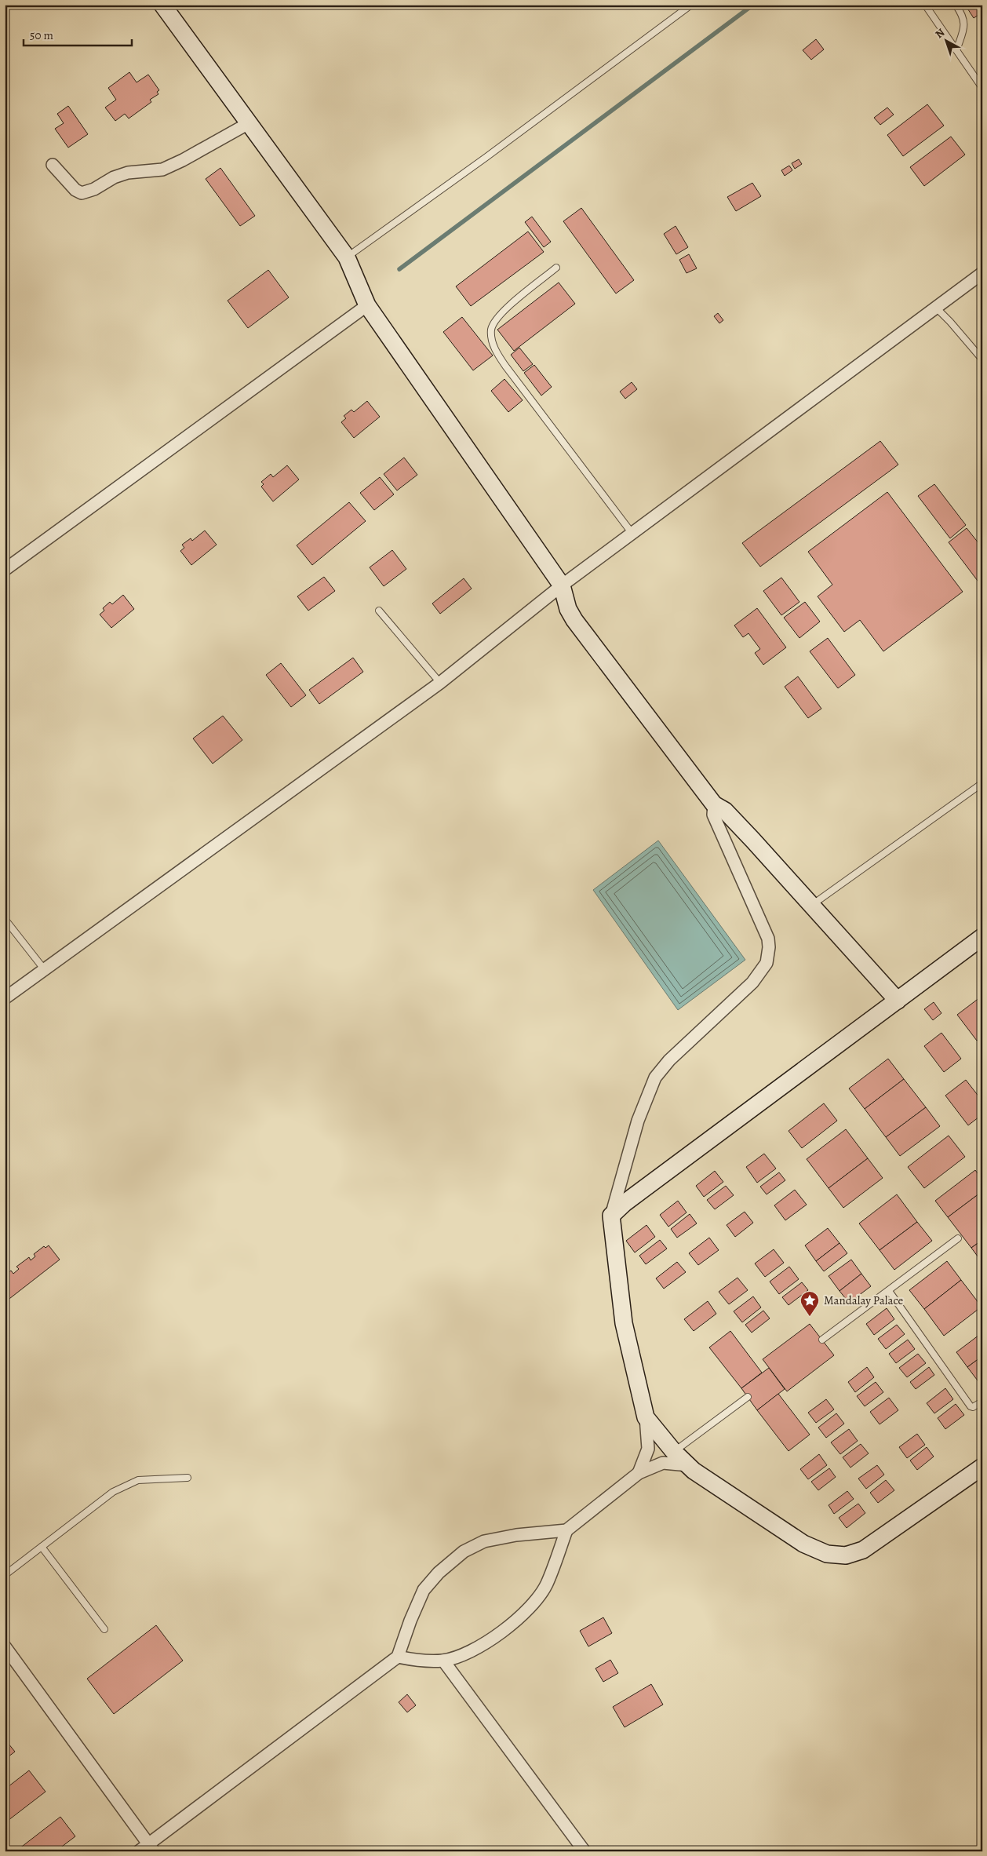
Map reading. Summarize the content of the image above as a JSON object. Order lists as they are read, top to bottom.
{
  "places": {
    "place": ["Mandalay Palace"]
  },
  "scale_bar": "50 m",
  "north": "top left"
}
